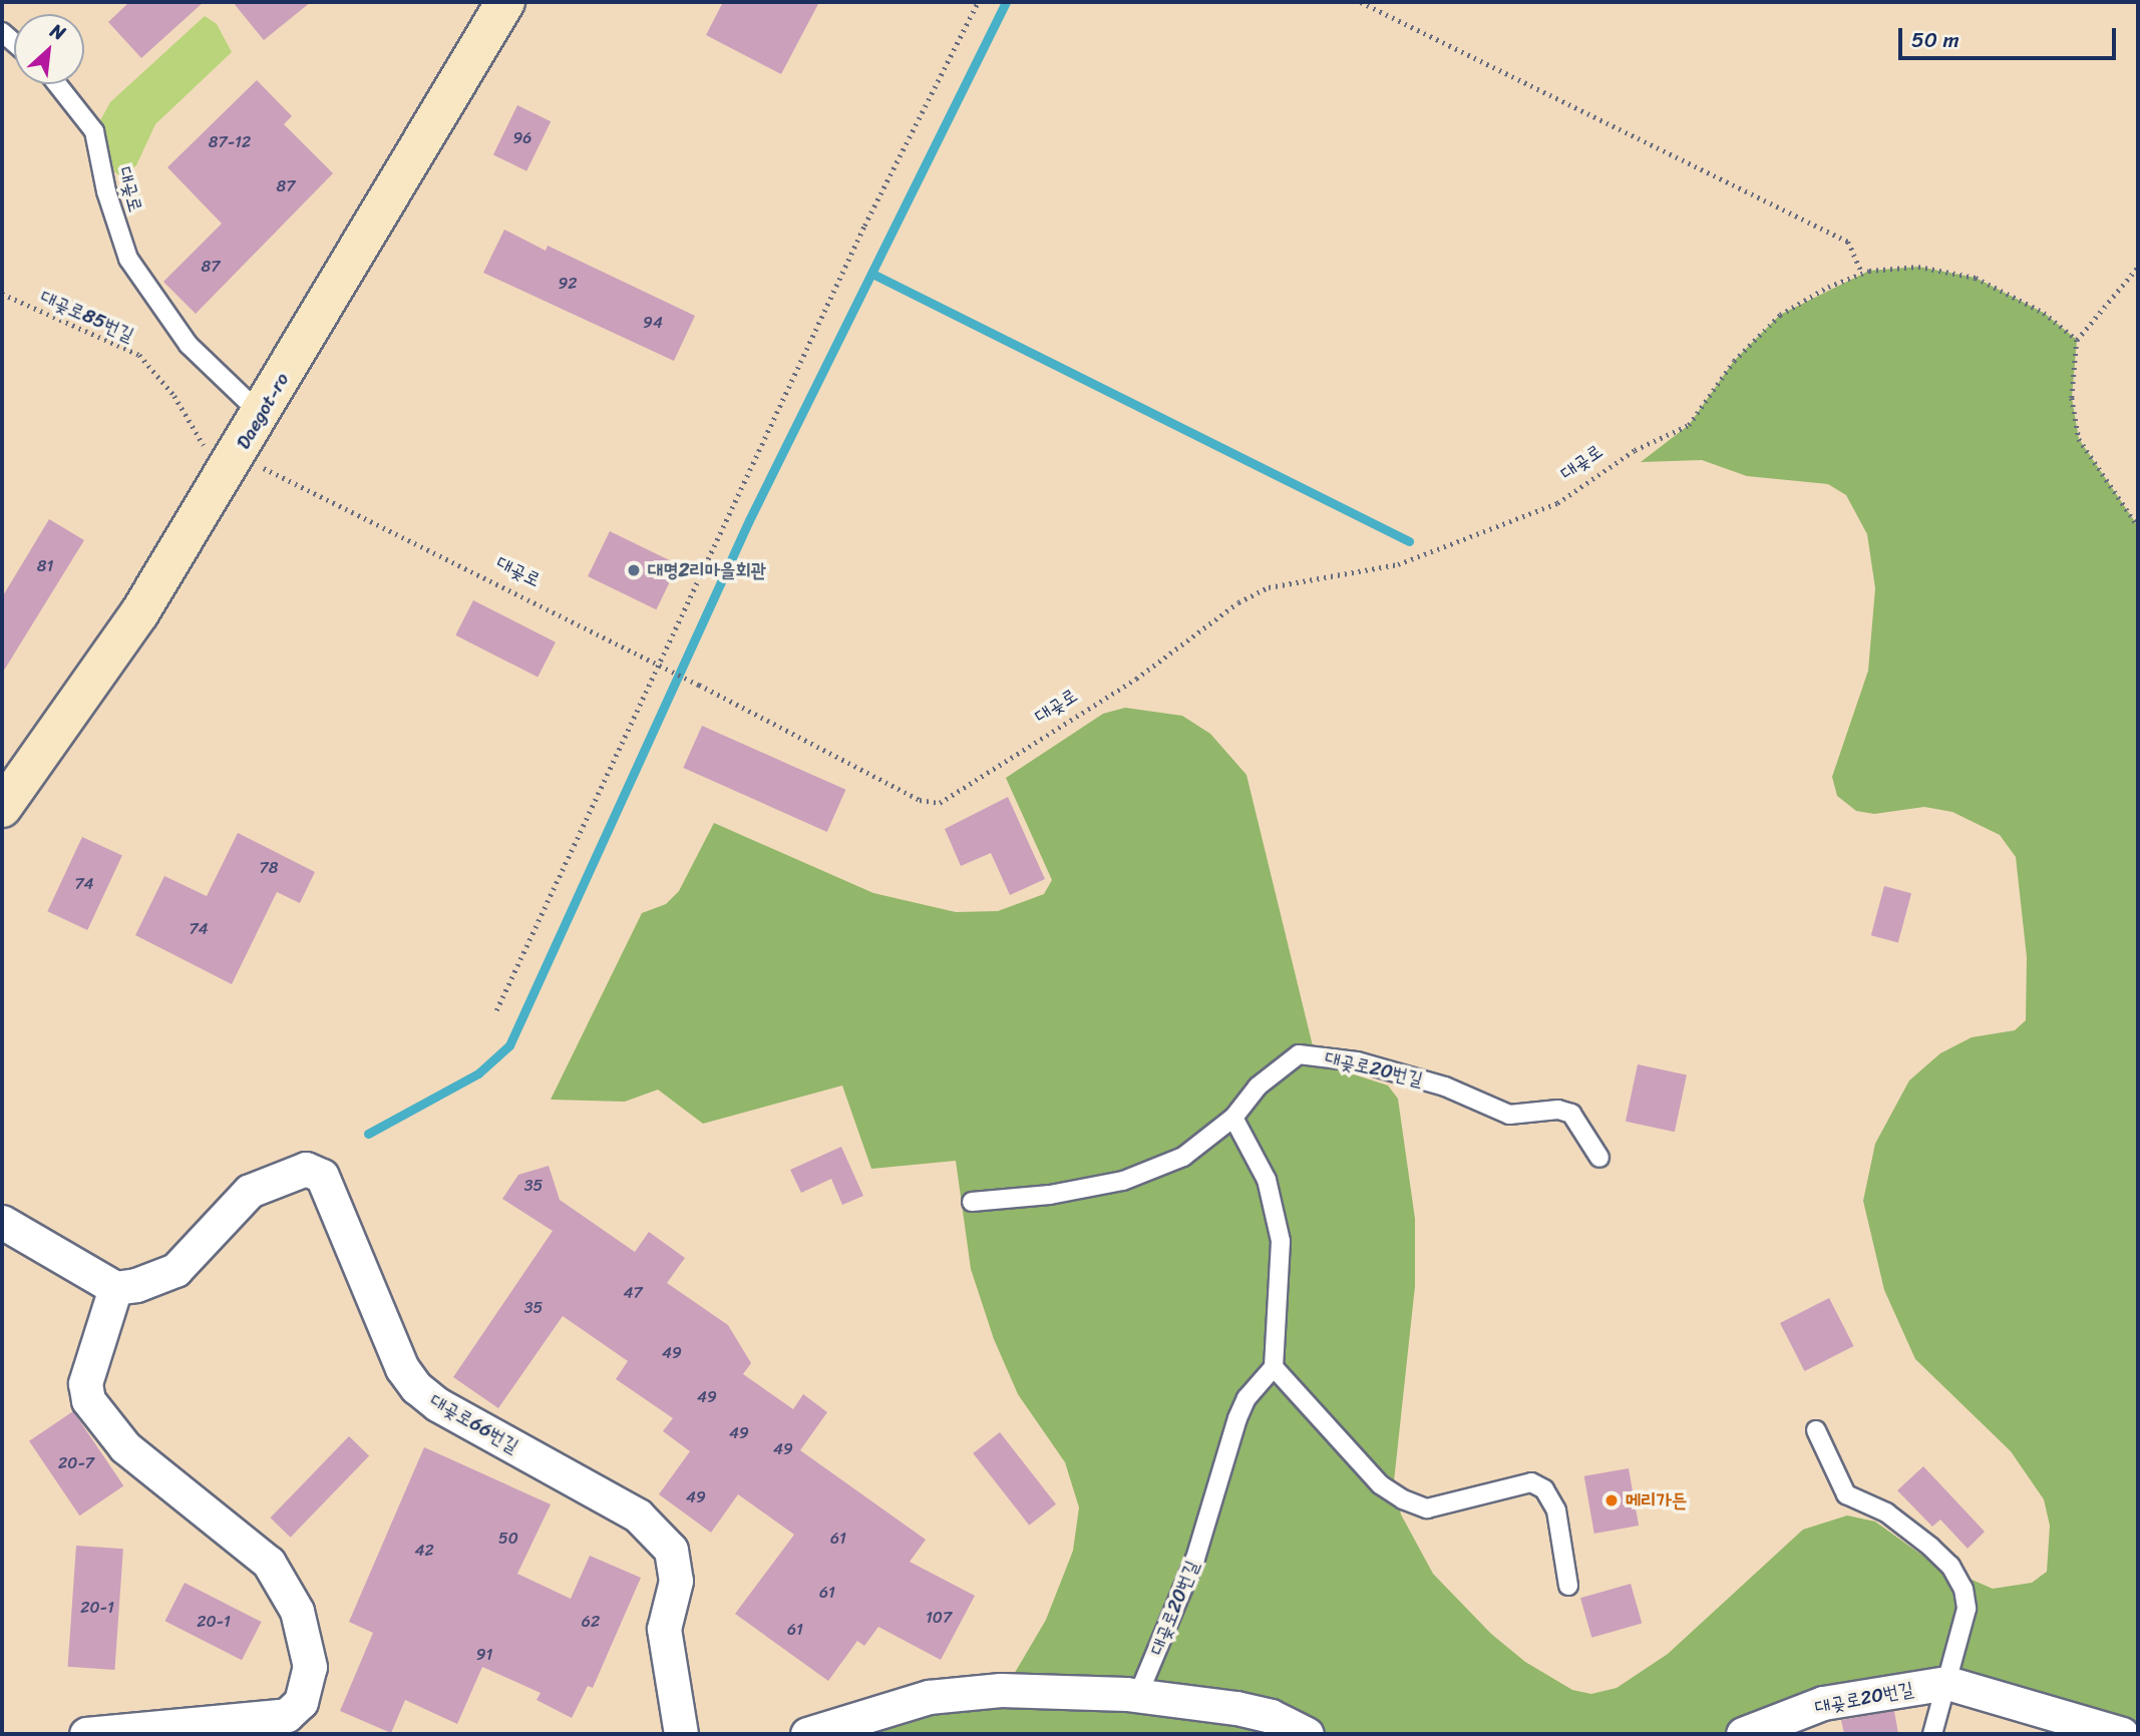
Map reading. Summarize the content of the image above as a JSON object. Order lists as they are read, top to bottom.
{
  "streets": {
    "street": ["Daegot-ro", "대곶로20번길", "대곶로66번길"],
    "lane": ["대곶로"],
    "path": ["대곶로85번길"]
  },
  "crossings": [
    ["대곶로", "대곶로85번길"],
    ["대곶로", "Daegot-ro"],
    ["대곶로85번길", "Daegot-ro"]
  ],
  "places": ["대명2리마을회관", "메리가든"],
  "house_numbers": [
    "96",
    "87-12",
    "87",
    "87",
    "92",
    "94",
    "81",
    "78",
    "74",
    "74",
    "35",
    "47",
    "35",
    "49",
    "49",
    "49",
    "49",
    "20-7",
    "49",
    "50",
    "61",
    "42",
    "61",
    "20-1",
    "107",
    "20-1",
    "62",
    "61",
    "91"
  ],
  "scale_bar": "50 m",
  "north": "top right"
}
